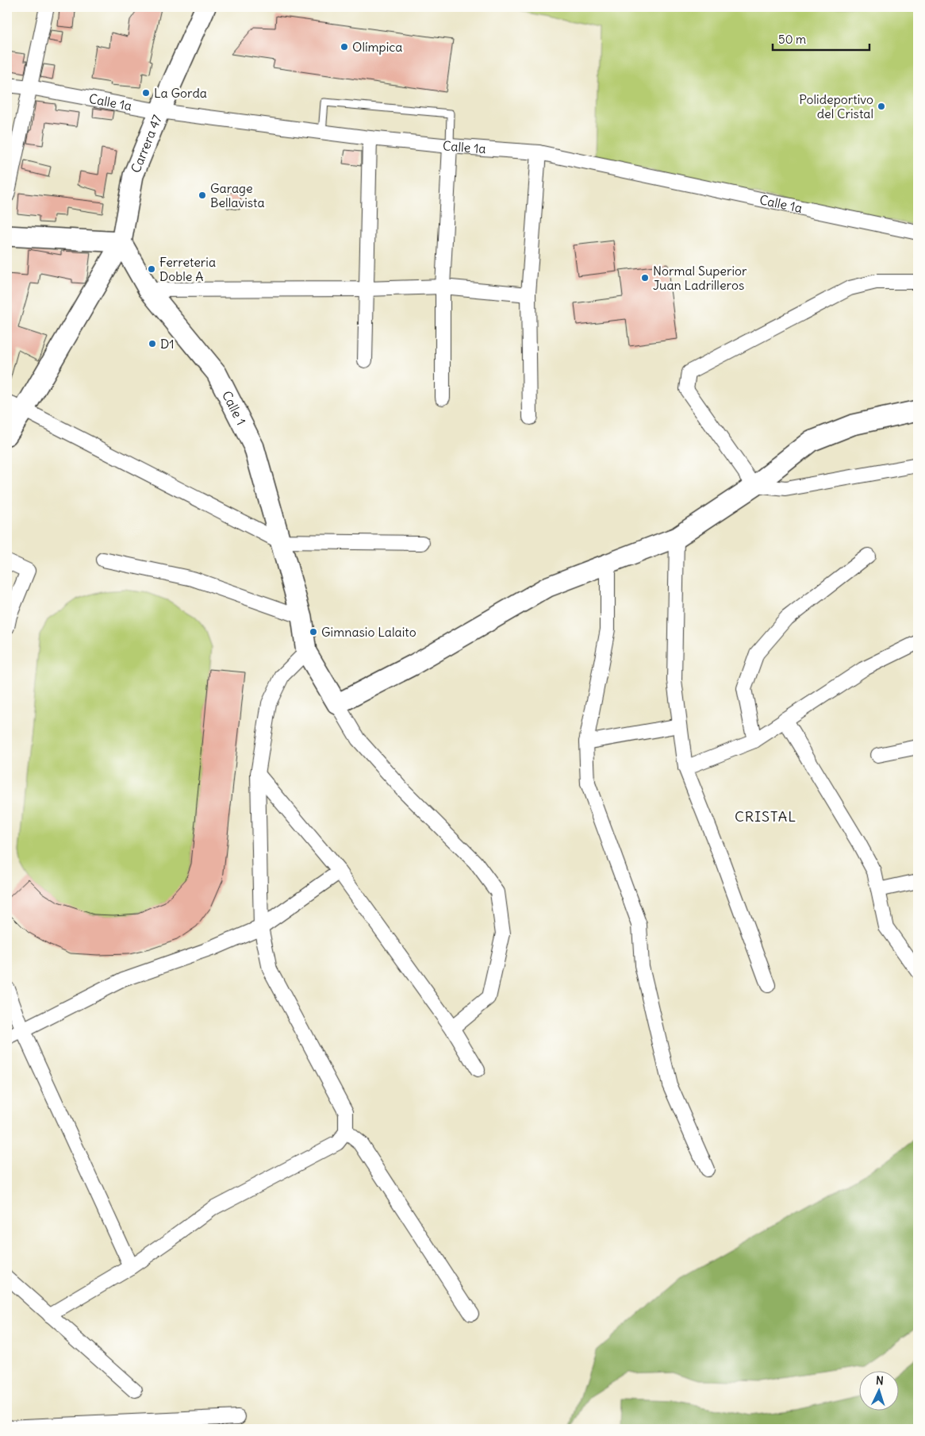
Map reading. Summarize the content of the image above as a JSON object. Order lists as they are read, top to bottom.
{
  "streets": {
    "main road": ["Carrera 47", "Calle 1"],
    "street": ["Calle 1a"]
  },
  "crossings": [
    ["Calle 1a", "Carrera 47"],
    ["Carrera 47", "Calle 1"]
  ],
  "districts": ["CRISTAL"],
  "places": [
    "Olímpica",
    "La Gorda",
    "Polideportivo del Cristal",
    "Garage Bellavista",
    "Ferreteria Doble A",
    "Normal Superior Juan Ladrilleros",
    "D1",
    "Gimnasio Lalaito"
  ],
  "scale_bar": "50 m",
  "north": "top"
}
